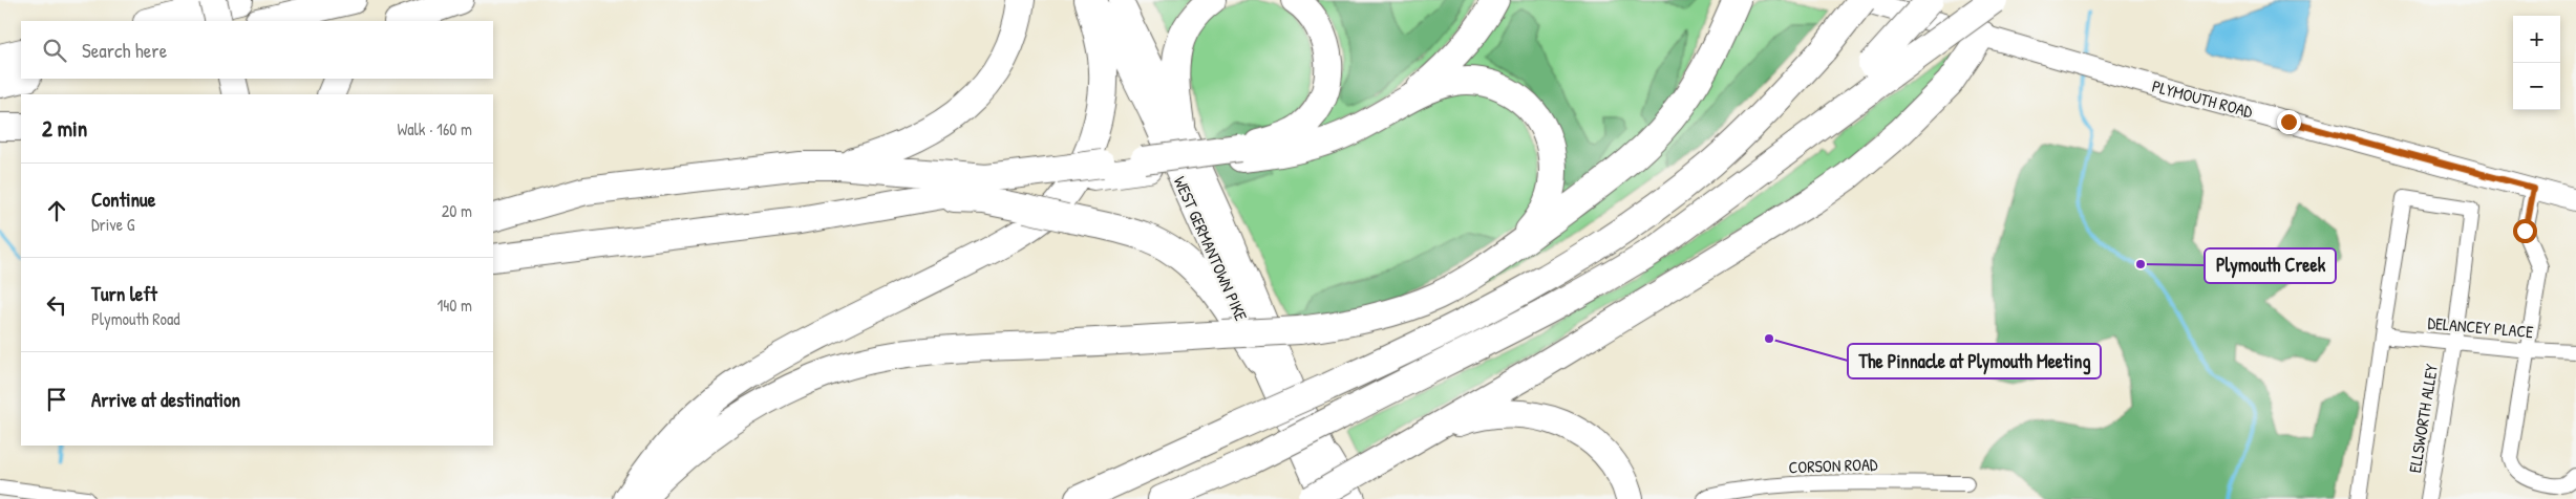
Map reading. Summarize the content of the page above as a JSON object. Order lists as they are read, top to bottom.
{
  "streets": {
    "main road": ["PLYMOUTH ROAD", "WEST GERMANTOWN PIKE"],
    "street": ["DELANCEY PLACE", "ELLSWORTH ALLEY", "CORSON ROAD"]
  },
  "crossings": [
    ["DELANCEY PLACE", "ELLSWORTH ALLEY"]
  ],
  "places": ["Plymouth Creek", "The Pinnacle at Plymouth Meeting"],
  "page": {
    "map_buttons": ["+", "−"],
    "search": "Search here",
    "heading": ["2 min", "Walk · 160 m"],
    "list": [
      ["Continue", "Drive G", "20 m"],
      ["Turn left", "Plymouth Road", "140 m"],
      "Arrive at destination"
    ]
  }
}
